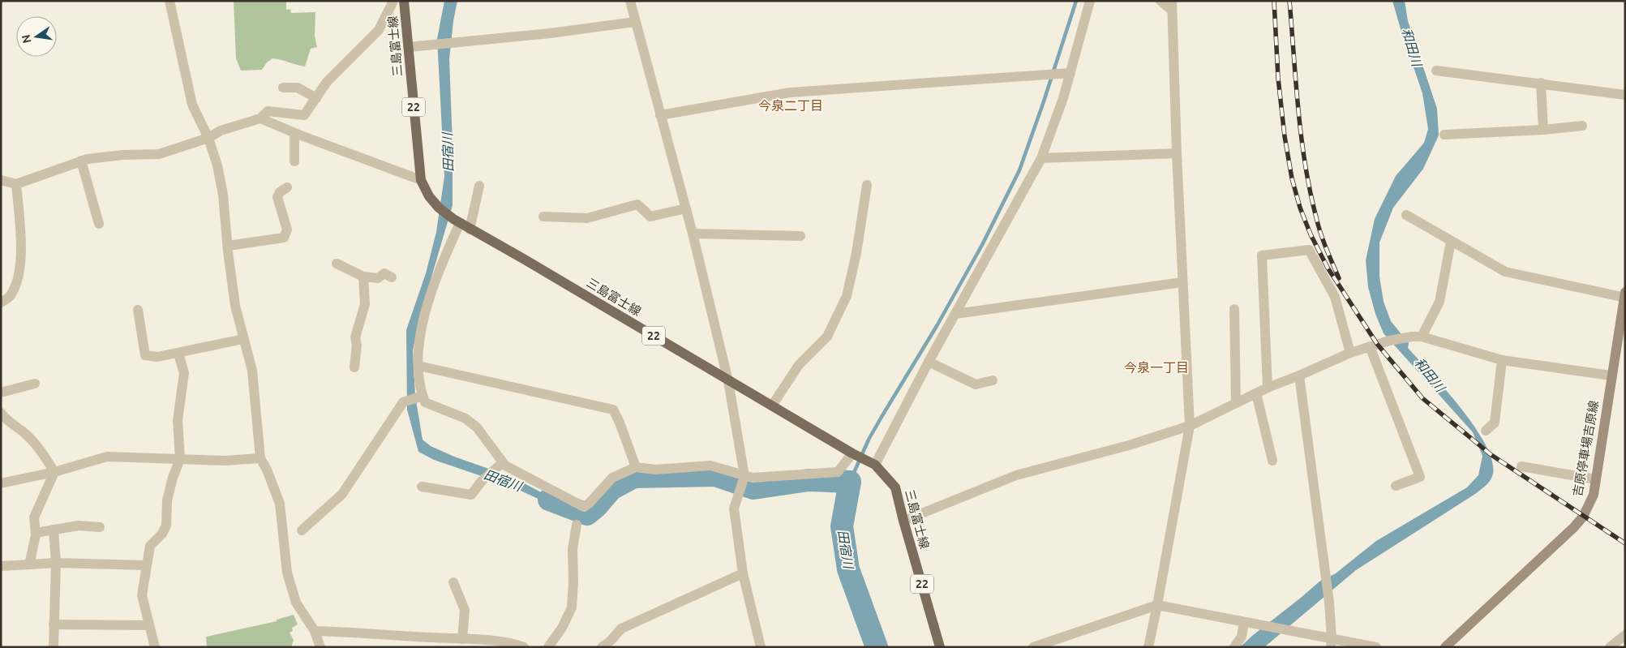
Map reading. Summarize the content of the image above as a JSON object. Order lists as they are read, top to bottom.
{
  "streets": {
    "main road": ["三島富士線", "22", "吉原停車場吉原線"]
  },
  "districts": ["今泉二丁目", "今泉一丁目"],
  "water": ["和田川", "田宿川"],
  "north": "left"
}
